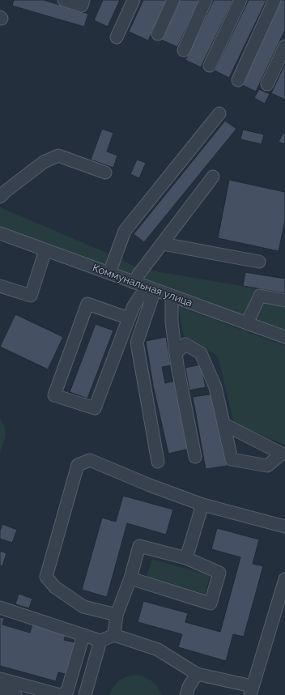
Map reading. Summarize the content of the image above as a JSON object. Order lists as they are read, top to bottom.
{
  "streets": {
    "street": ["Коммунальная улица"]
  }
}
